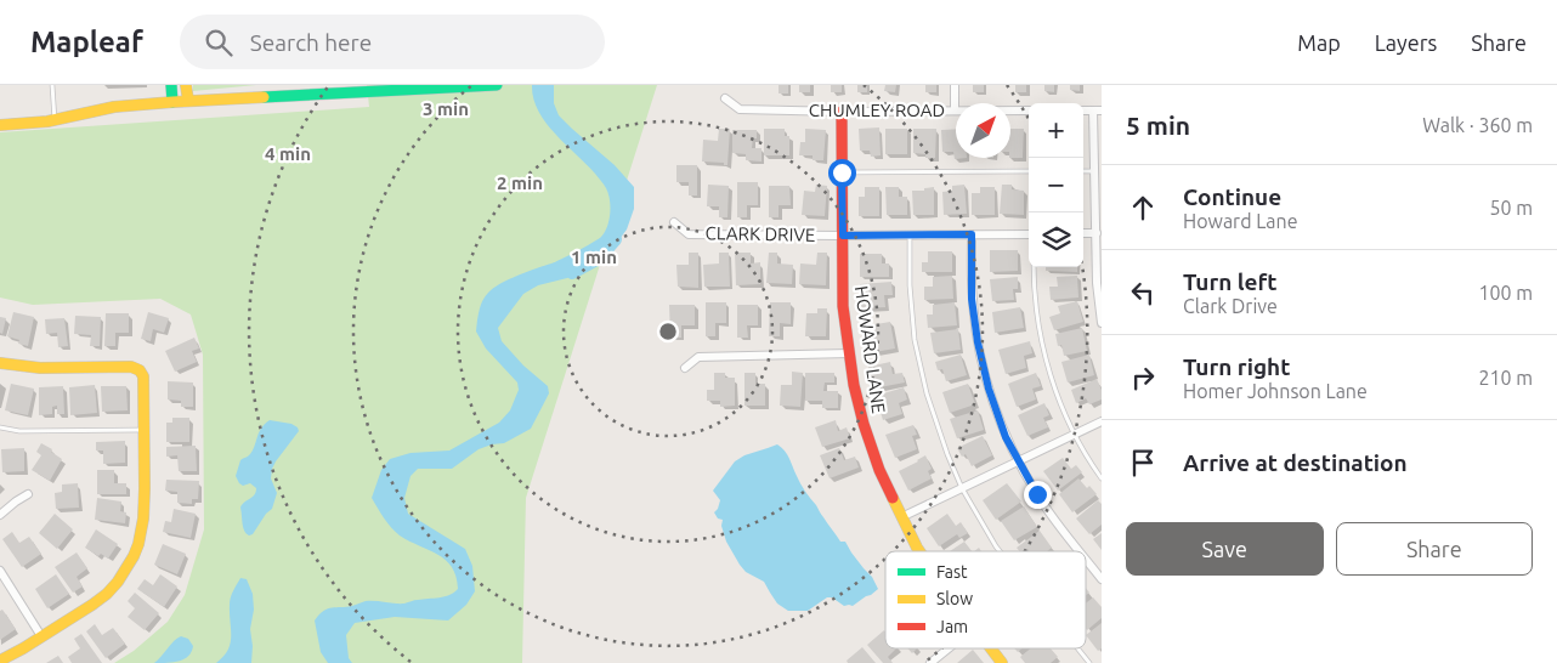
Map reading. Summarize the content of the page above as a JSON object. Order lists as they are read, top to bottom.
{
  "streets": {
    "street": ["CHUMLEY ROAD", "CLARK DRIVE", "HOWARD LANE"]
  },
  "crossings": [
    ["CHUMLEY ROAD", "HOWARD LANE"],
    ["CLARK DRIVE", "HOWARD LANE"]
  ],
  "legend": ["Fast", "Slow", "Jam"],
  "north": "top right",
  "page": {
    "header": "Mapleaf",
    "search": "Search here",
    "nav": ["Map", "Layers", "Share"],
    "heading": ["5 min", "Walk · 360 m"],
    "map_buttons": ["+", "−"],
    "list": [
      ["Continue", "Howard Lane", "50 m"],
      ["Turn left", "Clark Drive", "100 m"],
      ["Turn right", "Homer Johnson Lane", "210 m"],
      "Arrive at destination"
    ],
    "buttons": ["Save", "Share"]
  },
  "rings": [
    "3 min",
    "4 min",
    "2 min",
    "1 min"
  ]
}
